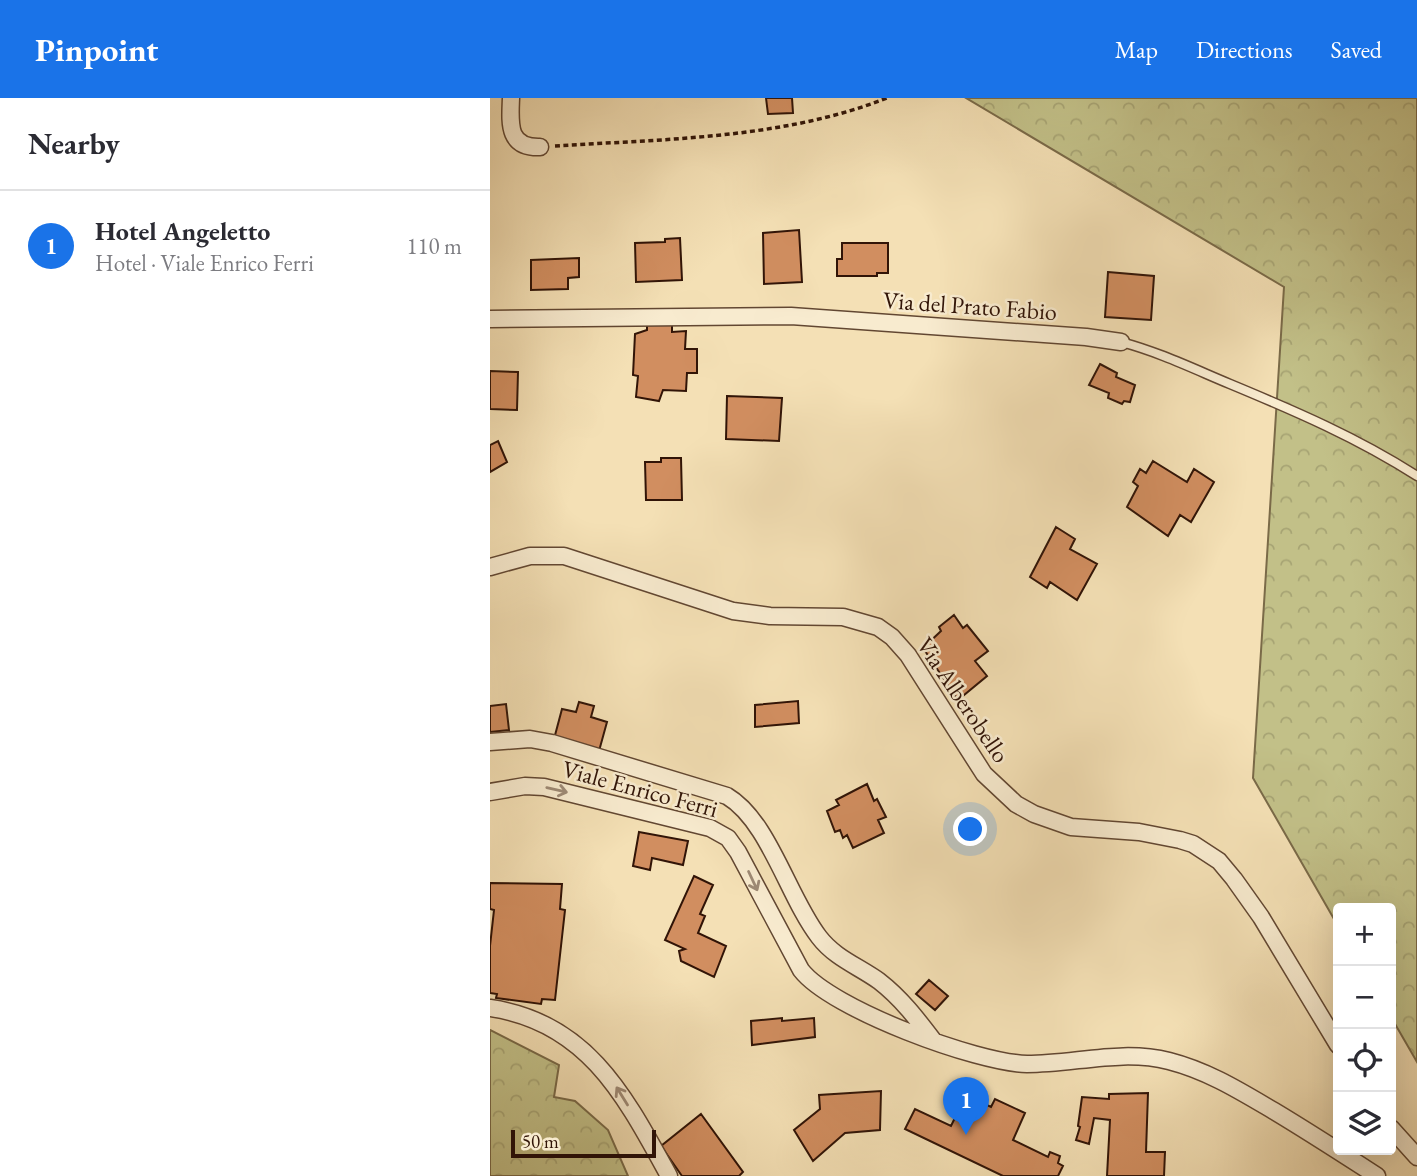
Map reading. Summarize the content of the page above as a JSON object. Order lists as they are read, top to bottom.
{
  "streets": {
    "street": ["Via del Prato Fabio", "Via Alberobello", "Viale Enrico Ferri"]
  },
  "scale_bar": "50 m",
  "page": {
    "header": "Pinpoint",
    "nav": ["Map", "Directions", "Saved"],
    "heading": "Nearby",
    "list": [
      {
        "mark": "1",
        "name": "Hotel Angeletto",
        "note": "Hotel · Viale Enrico Ferri",
        "value": "110 m"
      }
    ],
    "map_buttons": ["+", "−"],
    "pins": "1",
    "scale": "50 m"
  }
}
